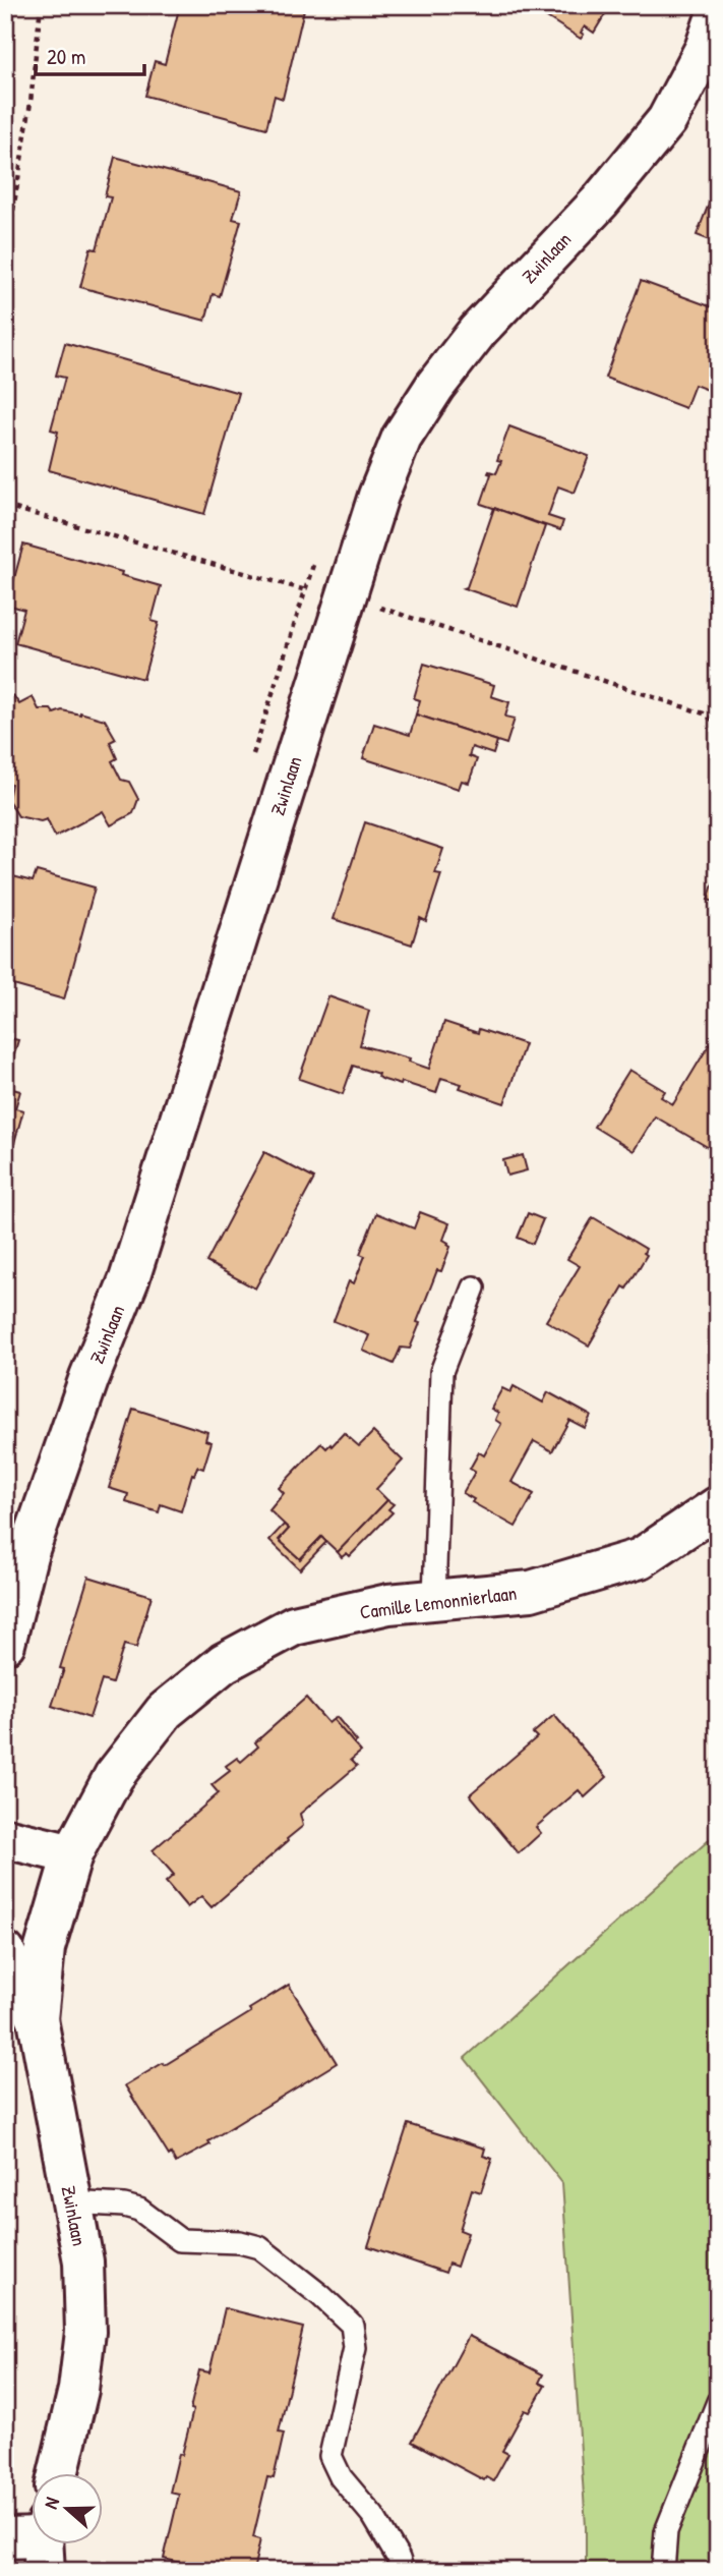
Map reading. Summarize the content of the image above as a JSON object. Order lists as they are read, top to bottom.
{
  "streets": {
    "street": ["Zwinlaan", "Camille Lemonnierlaan"]
  },
  "crossings": [
    ["Zwinlaan", "Camille Lemonnierlaan"]
  ],
  "scale_bar": "20 m",
  "north": "left"
}
